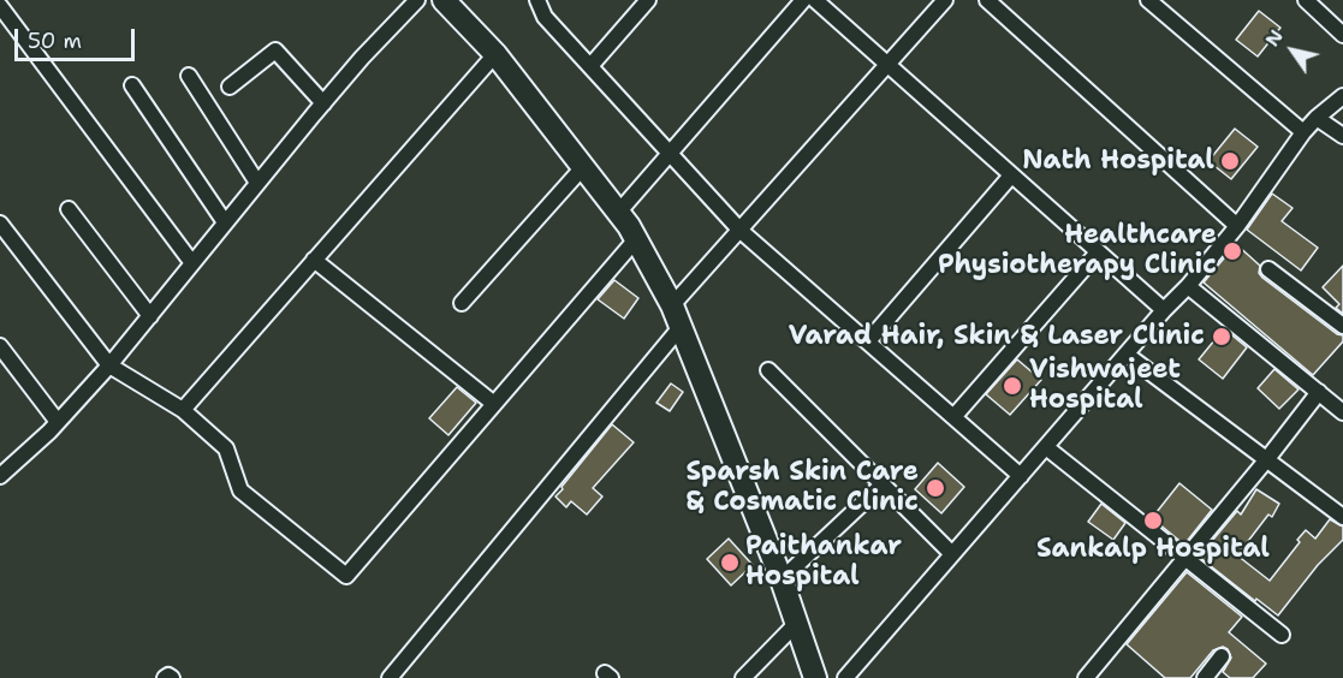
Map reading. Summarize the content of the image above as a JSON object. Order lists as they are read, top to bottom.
{
  "places": [
    "Nath Hospital",
    "Healthcare Physiotherapy Clinic",
    "Varad Hair, Skin & Laser Clinic",
    "Vishwajeet Hospital",
    "Sparsh Skin Care & Cosmatic Clinic",
    "Sankalp Hospital",
    "Paithankar Hospital"
  ],
  "scale_bar": "50 m",
  "north": "top left"
}
